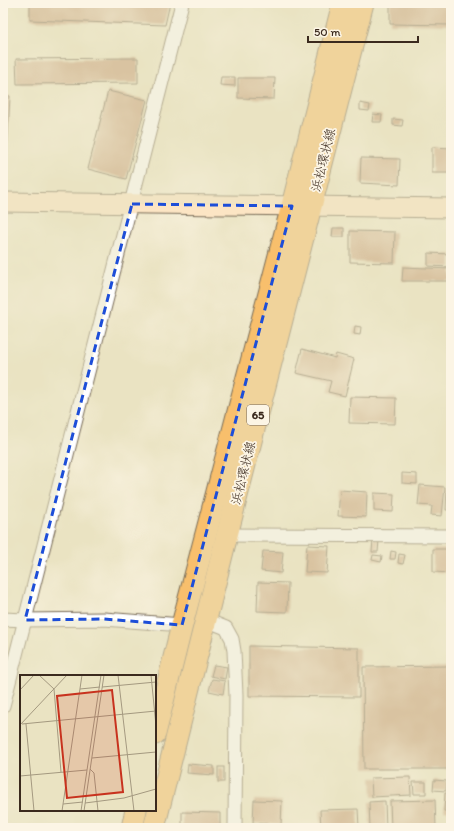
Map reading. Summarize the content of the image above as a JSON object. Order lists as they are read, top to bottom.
{
  "streets": {
    "main road": ["浜松環状線", "65"]
  },
  "scale_bar": "50 m"
}
